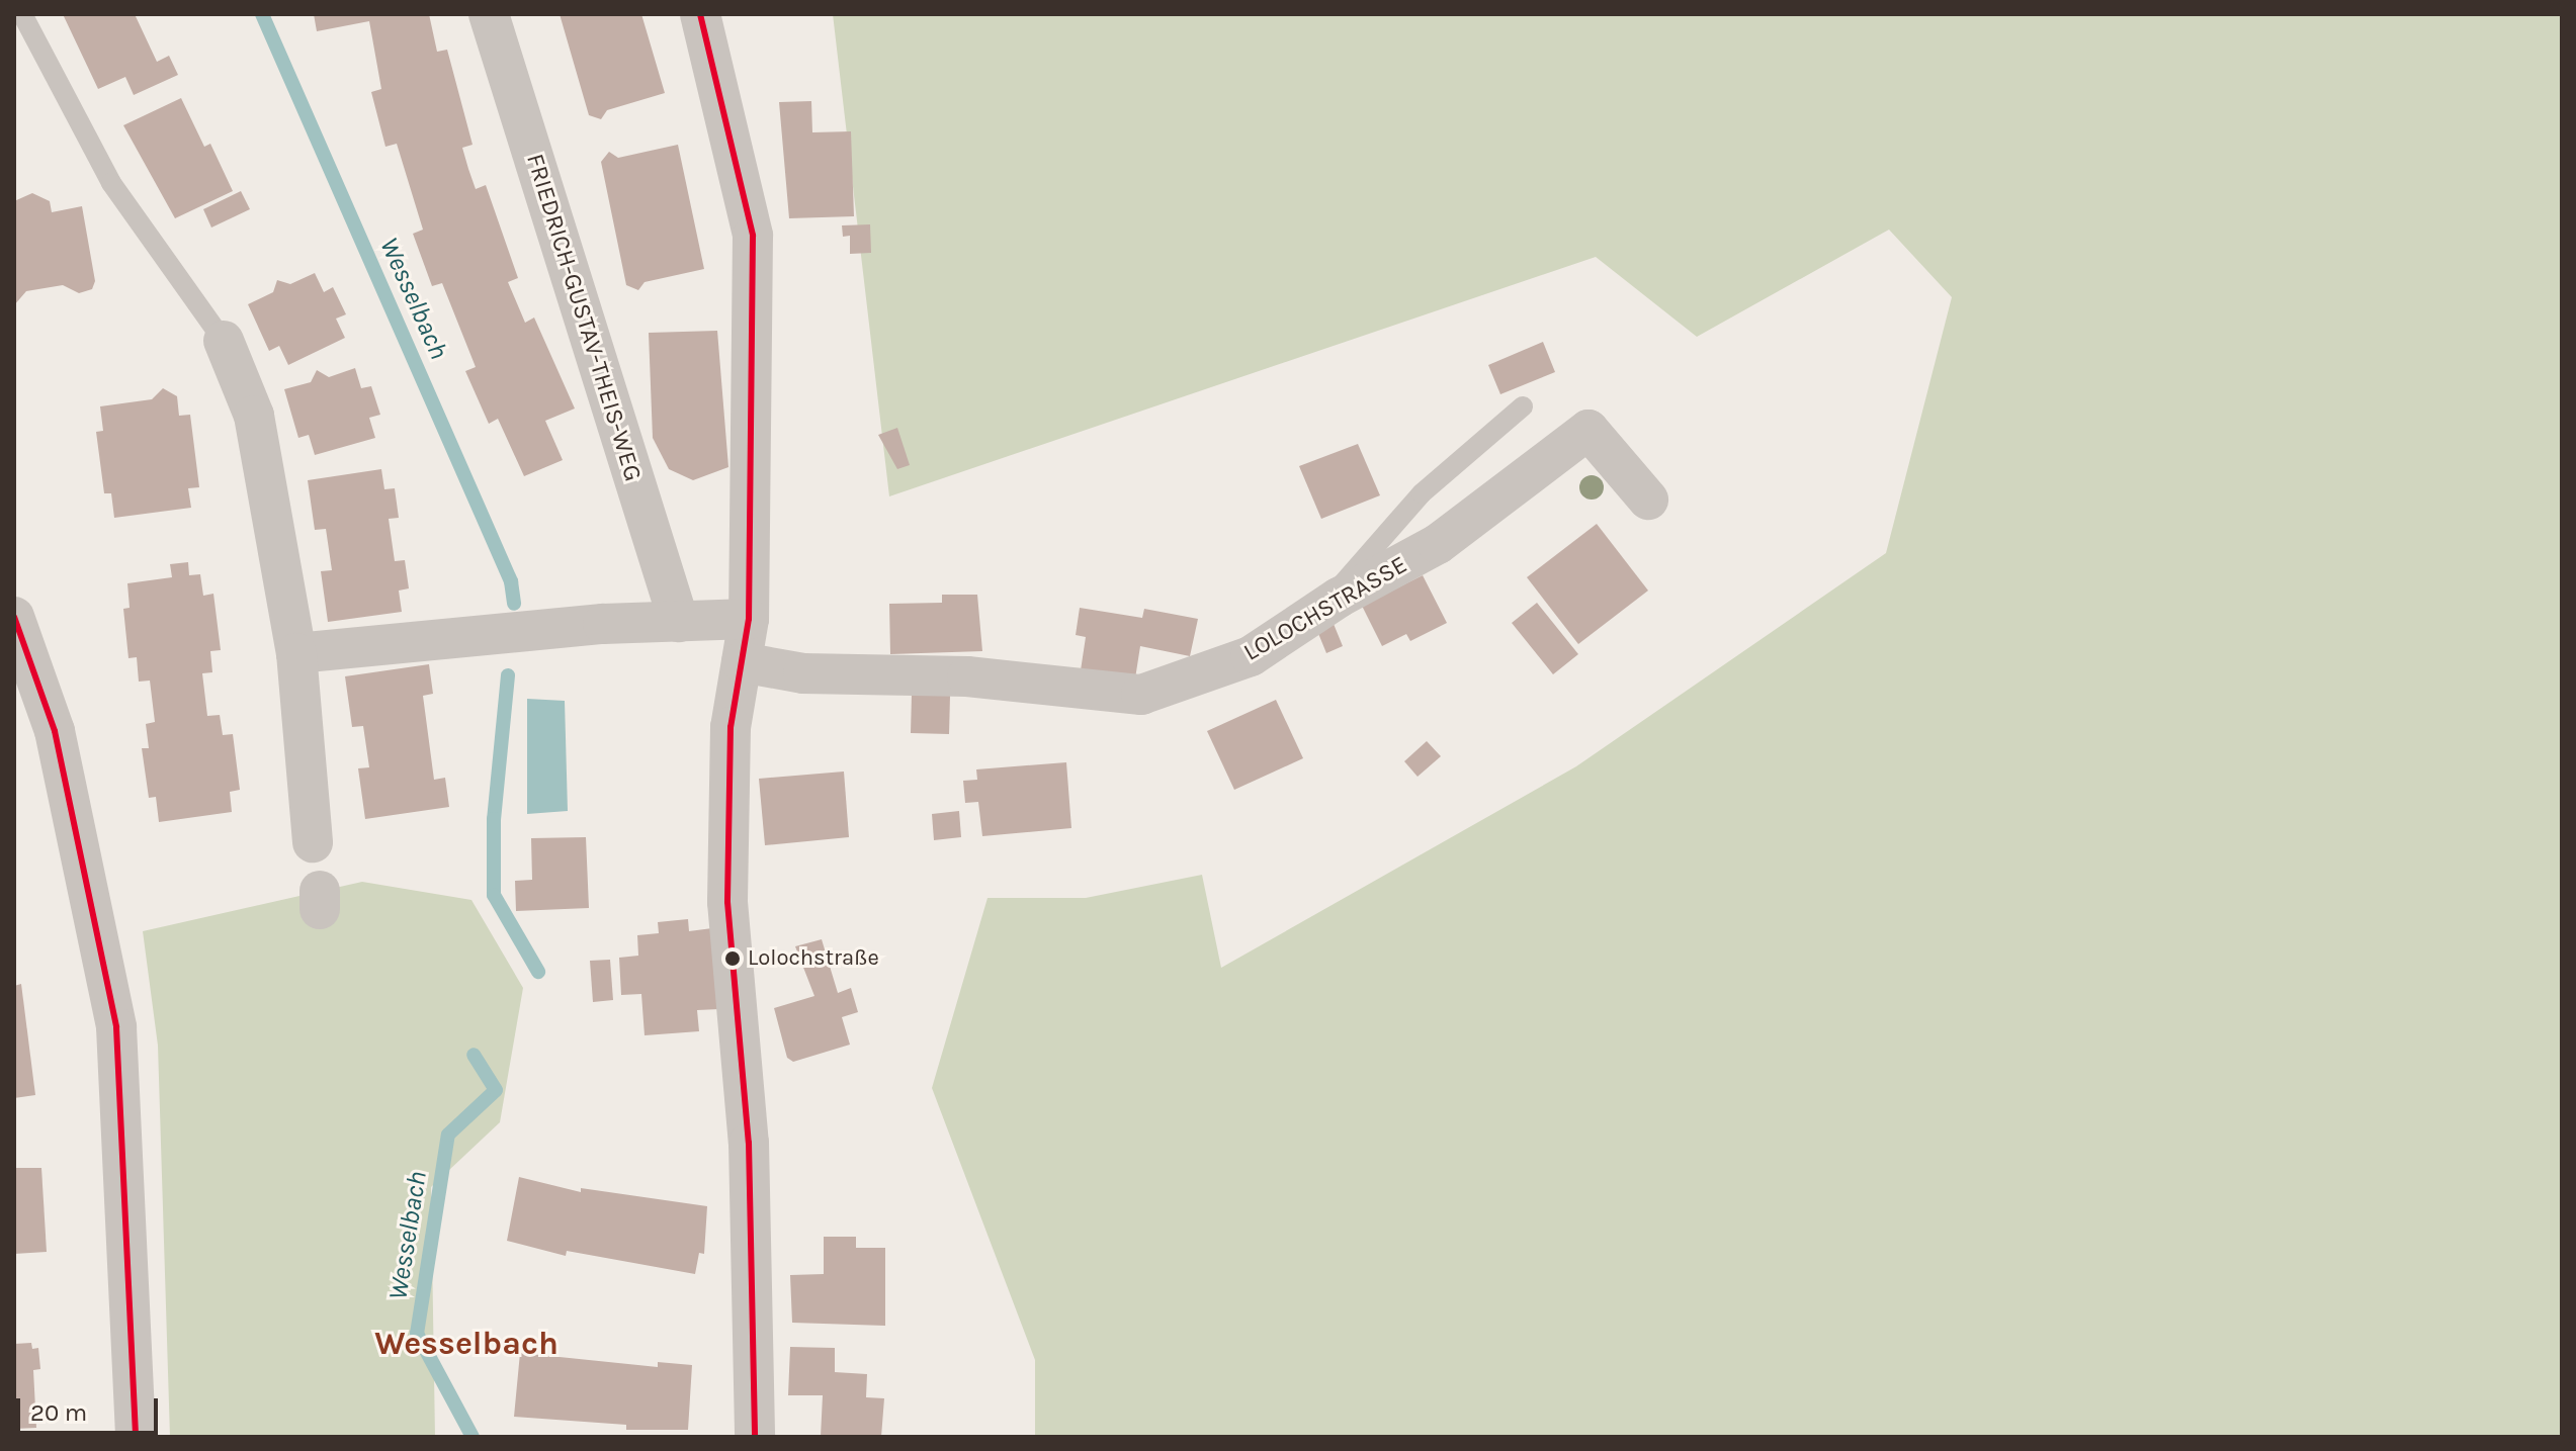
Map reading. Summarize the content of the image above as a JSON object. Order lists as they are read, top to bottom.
{
  "streets": {
    "street": ["FRIEDRICH-GUSTAV-THEIS-WEG", "LOLOCHSTRASSE"]
  },
  "districts": ["Wesselbach"],
  "water": ["Wesselbach"],
  "places": ["Lolochstraße"],
  "scale_bar": "20 m"
}
